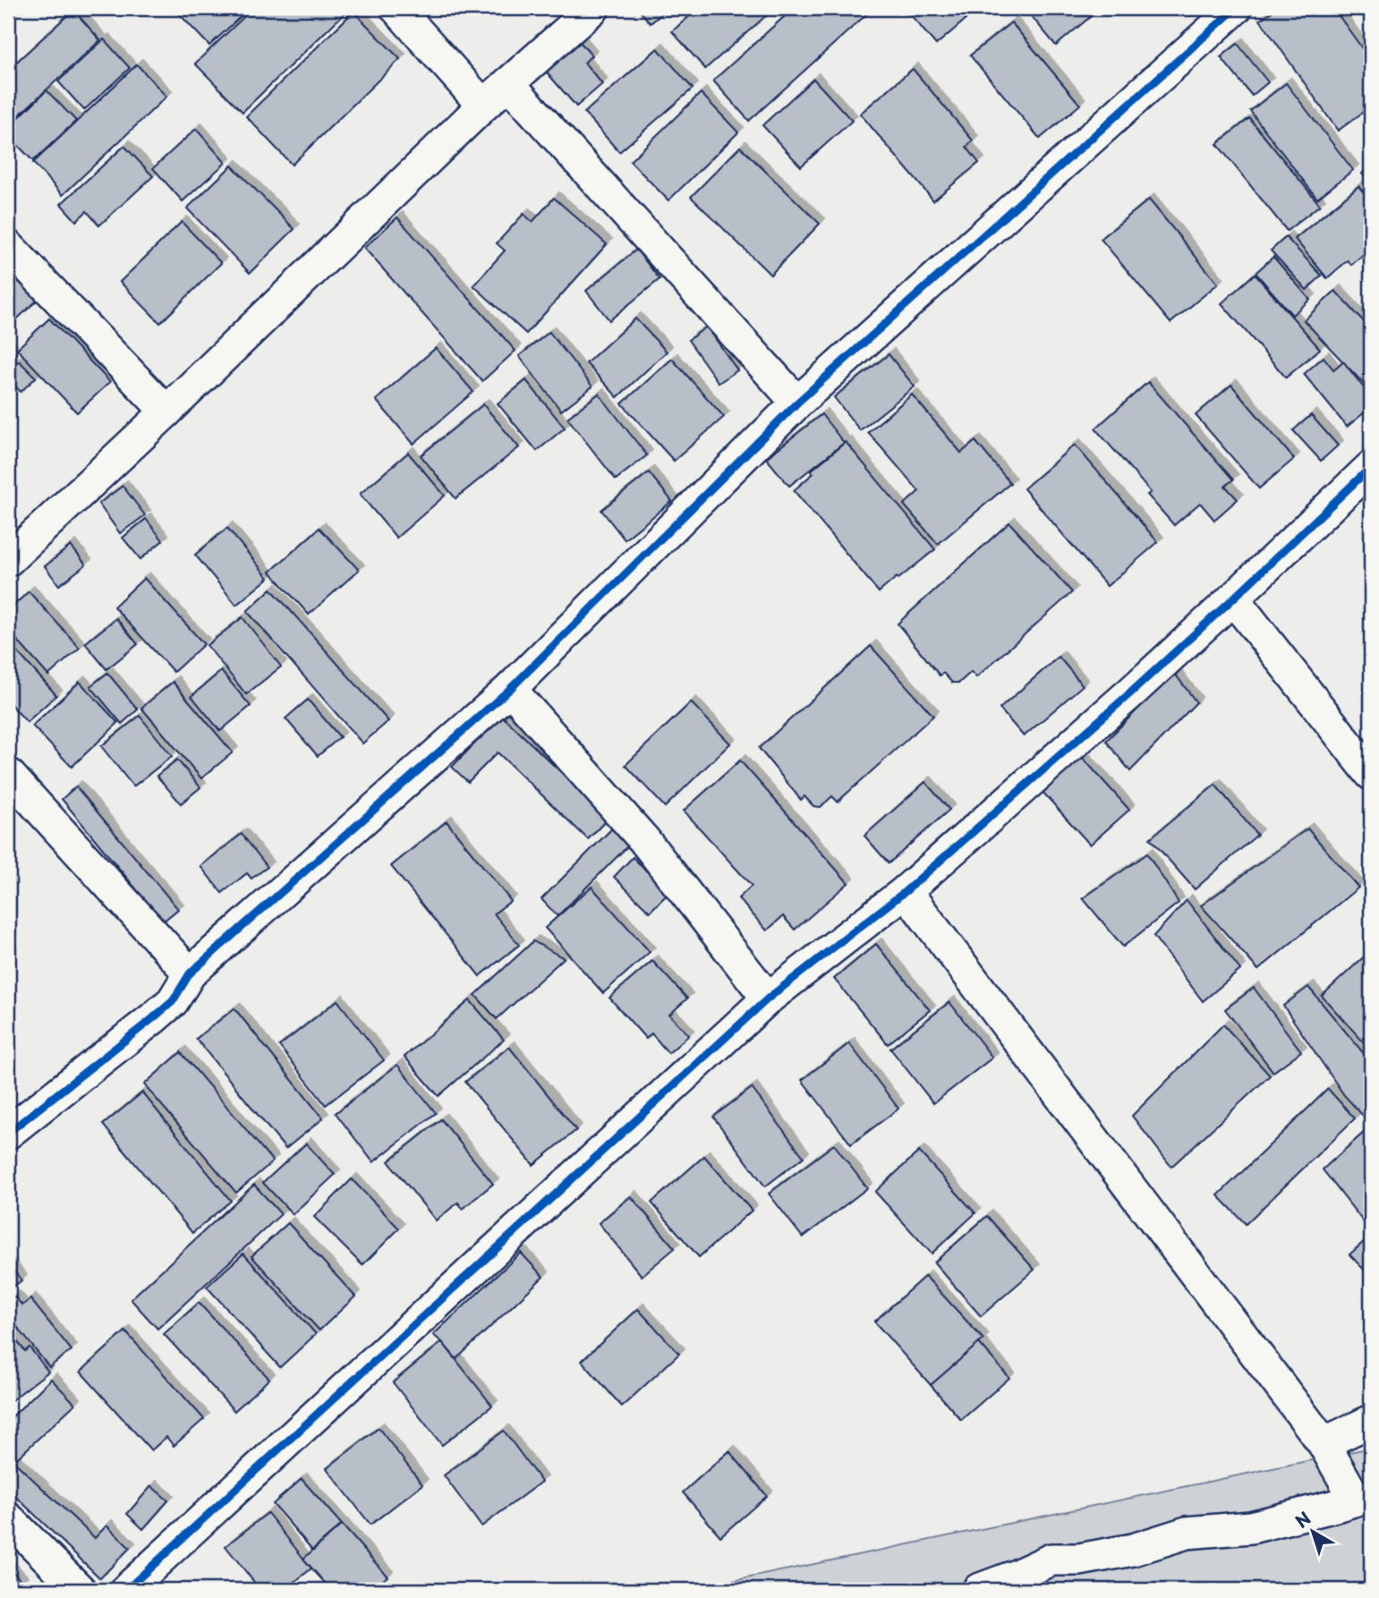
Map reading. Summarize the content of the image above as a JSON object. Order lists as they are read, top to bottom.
{
  "north": "top left"
}
